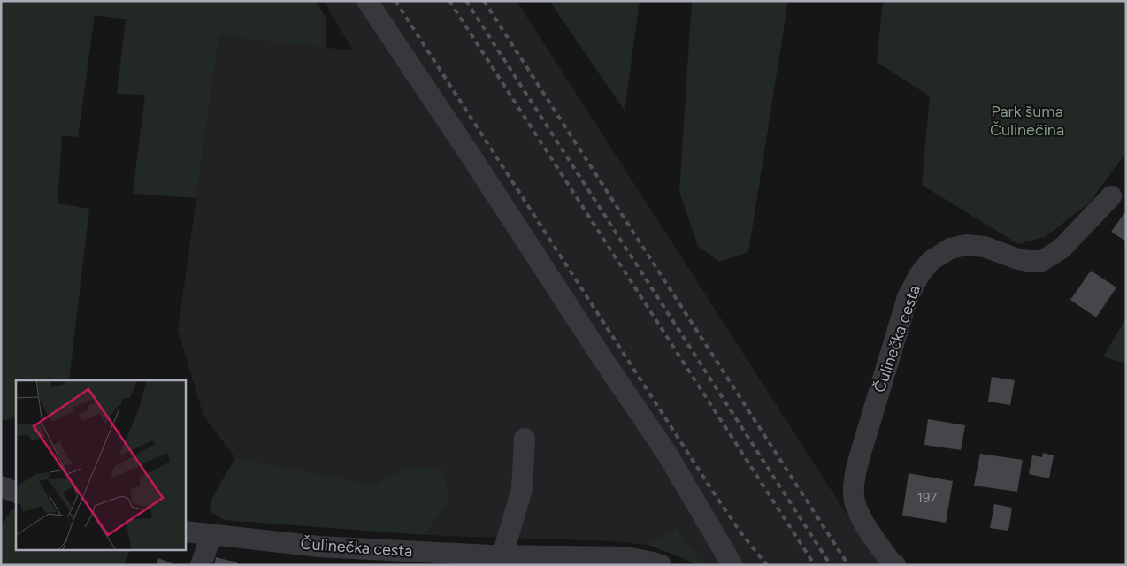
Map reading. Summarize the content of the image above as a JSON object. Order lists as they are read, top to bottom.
{
  "streets": {
    "street": ["Čulinečka cesta"]
  },
  "parks": ["Park šuma Čulinečina"],
  "house_numbers": ["197"]
}
